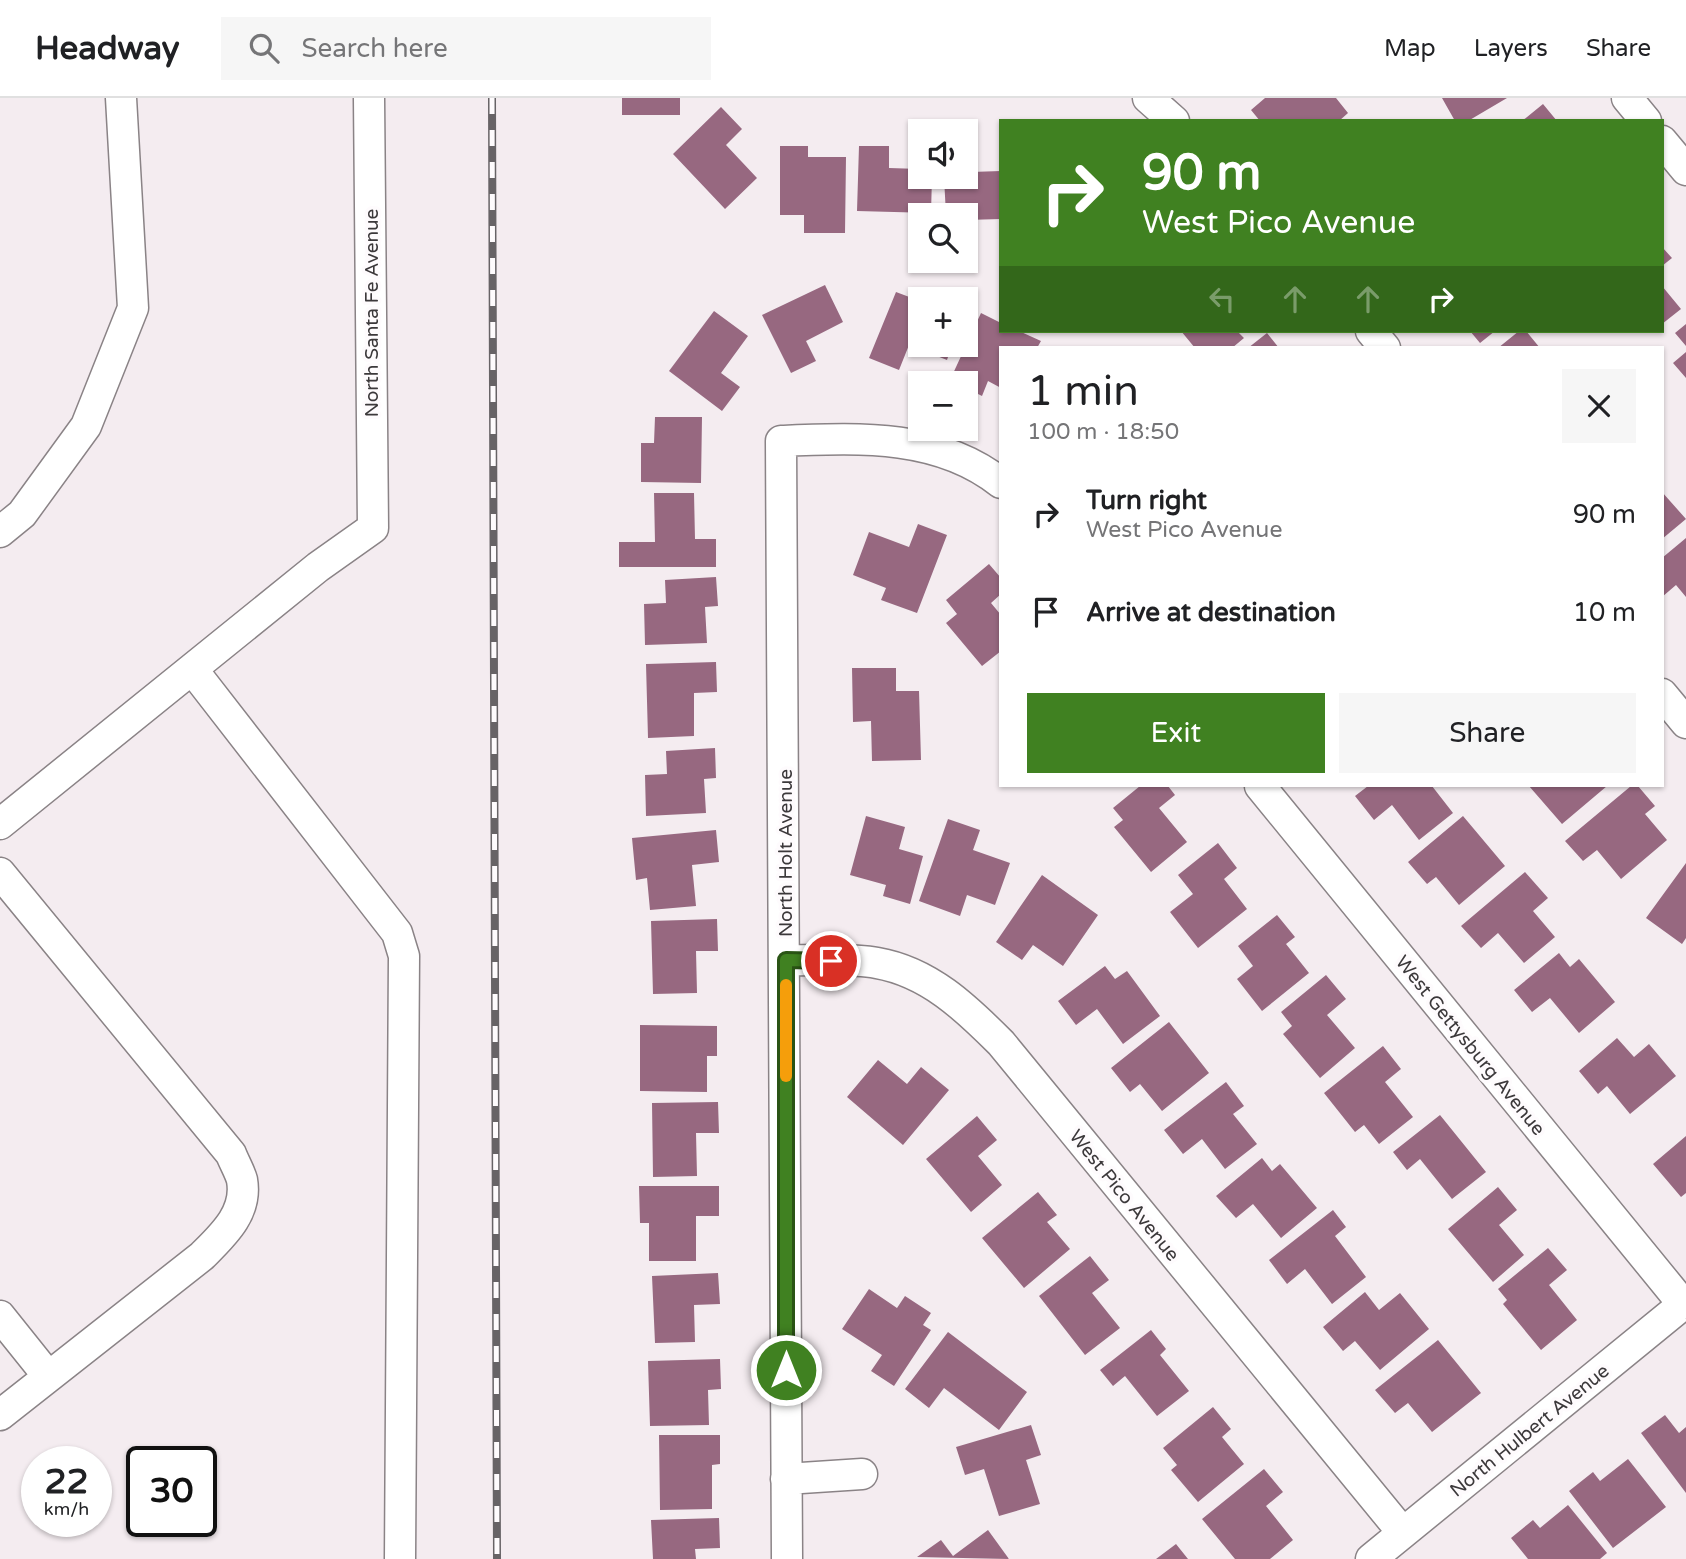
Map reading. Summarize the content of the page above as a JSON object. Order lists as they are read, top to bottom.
{
  "streets": {
    "street": [
      "North Santa Fe Avenue",
      "North Holt Avenue",
      "West Gettysburg Avenue",
      "West Pico Avenue",
      "North Hulbert Avenue"
    ]
  },
  "crossings": [
    ["North Holt Avenue", "West Pico Avenue"],
    ["West Gettysburg Avenue", "North Hulbert Avenue"],
    ["West Pico Avenue", "North Hulbert Avenue"]
  ],
  "page": {
    "header": "Headway",
    "search": "Search here",
    "nav": ["Map", "Layers", "Share"],
    "map_buttons": ["+", "−"],
    "turn": ["90 m", "West Pico Avenue"],
    "heading": ["1 min", "100 m · 18:50"],
    "list": [
      {
        "name": "Turn right",
        "note": "West Pico Avenue",
        "value": "90 m"
      },
      {
        "name": "Arrive at destination",
        "value": "10 m"
      }
    ],
    "buttons": ["Exit", "Share"],
    "speed": "22 km/h",
    "limit": "30"
  }
}
